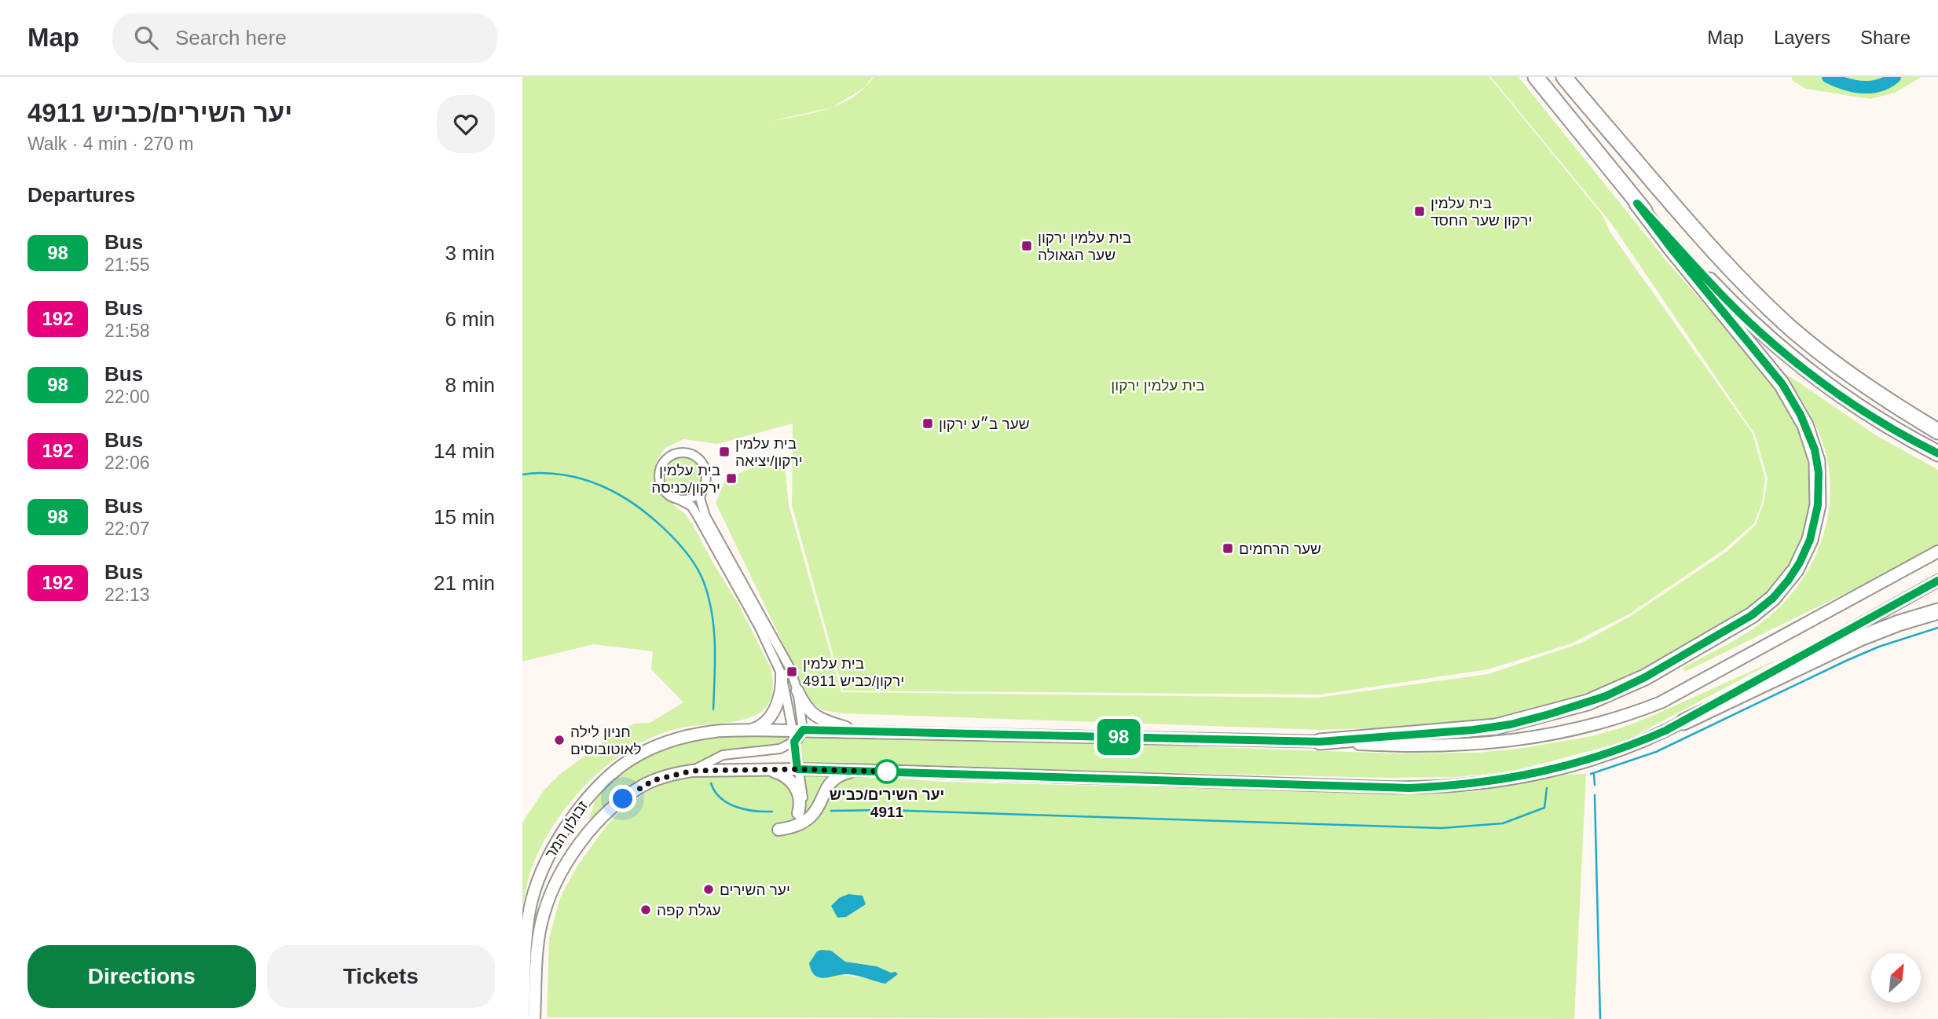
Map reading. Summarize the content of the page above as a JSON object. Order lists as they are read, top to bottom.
{
  "streets": {
    "main road": ["זבולון המר"]
  },
  "parks": ["בית עלמין ירקון"],
  "places": {
    "transit": [
      "בית עלמין ירקון שער החסד",
      "בית עלמין ירקון שער הגאולה",
      "שער ב״ע ירקון",
      "בית עלמין ירקון/יציאה",
      "בית עלמין ירקון/כניסה",
      "שער הרחמים",
      "בית עלמין ירקון/כביש 4911"
    ],
    "other": [
      "חניון לילה לאוטובוסים",
      "יער השירים/כביש 4911",
      "יער השירים",
      "עגלת קפה"
    ]
  },
  "lines": ["bus line 98"],
  "north": "top right",
  "page": {
    "header": "Map",
    "search": "Search here",
    "nav": ["Map", "Layers", "Share"],
    "heading": [
      ["יער השירים/כביש 4911", "Walk · 4 min · 270 m"],
      "Departures"
    ],
    "on_map": "98",
    "list": [
      {
        "mark": "98",
        "name": "Bus",
        "note": "21:55",
        "value": "3 min"
      },
      {
        "mark": "192",
        "name": "Bus",
        "note": "21:58",
        "value": "6 min"
      },
      {
        "mark": "98",
        "name": "Bus",
        "note": "22:00",
        "value": "8 min"
      },
      {
        "mark": "192",
        "name": "Bus",
        "note": "22:06",
        "value": "14 min"
      },
      {
        "mark": "98",
        "name": "Bus",
        "note": "22:07",
        "value": "15 min"
      },
      {
        "mark": "192",
        "name": "Bus",
        "note": "22:13",
        "value": "21 min"
      }
    ],
    "buttons": ["Directions", "Tickets"]
  }
}
